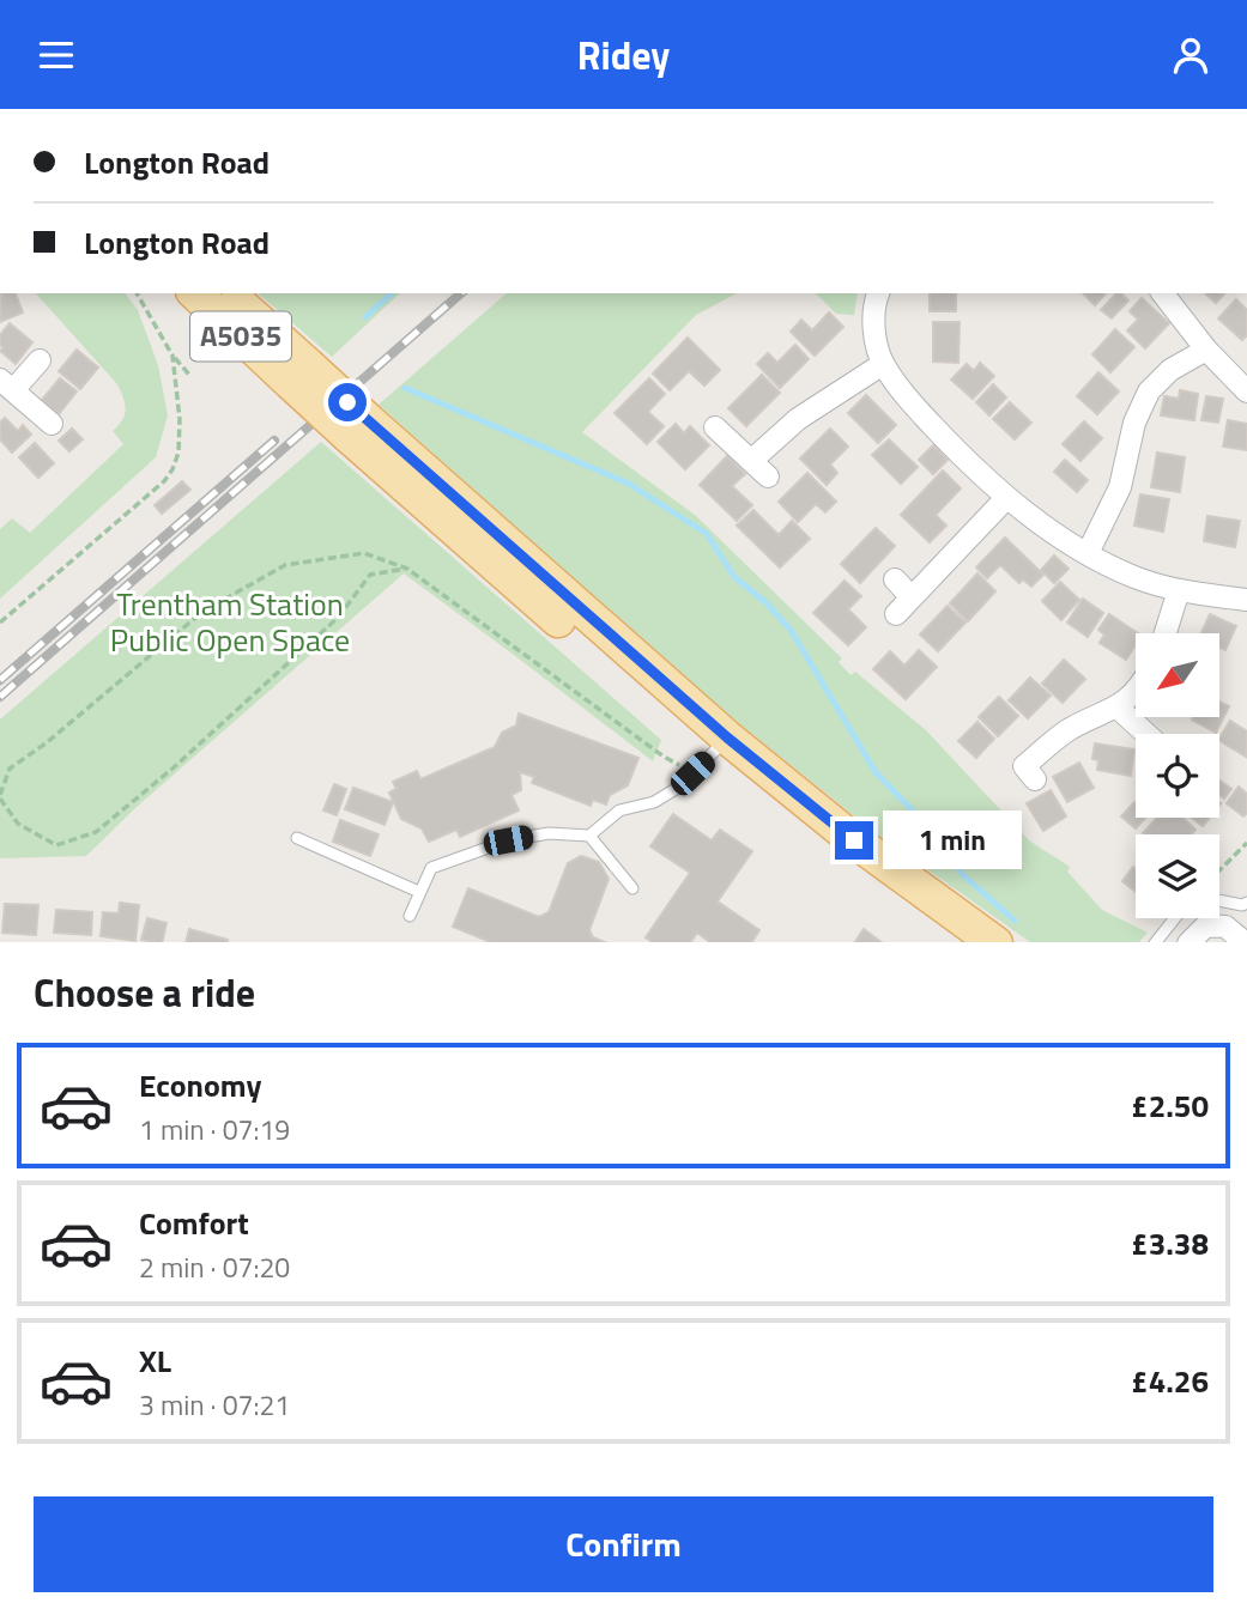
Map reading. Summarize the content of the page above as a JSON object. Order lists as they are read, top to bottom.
{
  "streets": {
    "main road": ["A5035"]
  },
  "parks": ["Trentham Station Public Open Space"],
  "north": "bottom left",
  "page": {
    "header": "Ridey",
    "banner": ["Longton Road", "Longton Road"],
    "bubble": "1 min",
    "heading": "Choose a ride",
    "list": [
      {
        "name": "Economy",
        "note": "1 min · 07:19",
        "value": "£2.50"
      },
      {
        "name": "Comfort",
        "note": "2 min · 07:20",
        "value": "£3.38"
      },
      {
        "name": "XL",
        "note": "3 min · 07:21",
        "value": "£4.26"
      }
    ],
    "buttons": "Confirm"
  }
}
